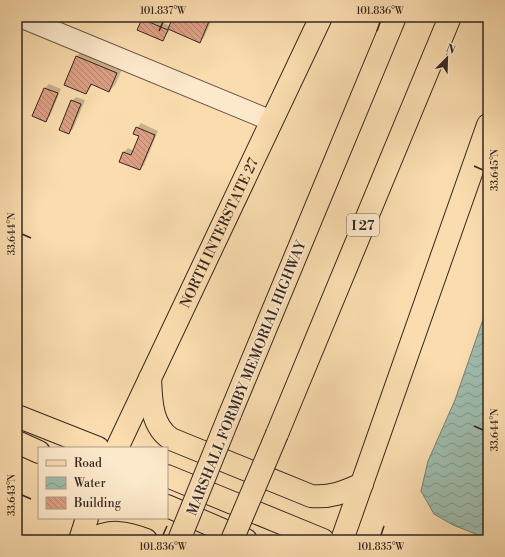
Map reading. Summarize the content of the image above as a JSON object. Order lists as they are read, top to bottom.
{
  "streets": {
    "main road": ["I 27", "NORTH INTERSTATE 27", "MARSHALL FORMBY MEMORIAL HIGHWAY"]
  },
  "legend": ["Road", "Water", "Building"],
  "north": "top right",
  "coordinates": [
    "101.837°W",
    "101.836°W",
    "33.645°N",
    "33.644°N",
    "33.643°N",
    "101.835°W"
  ]
}
